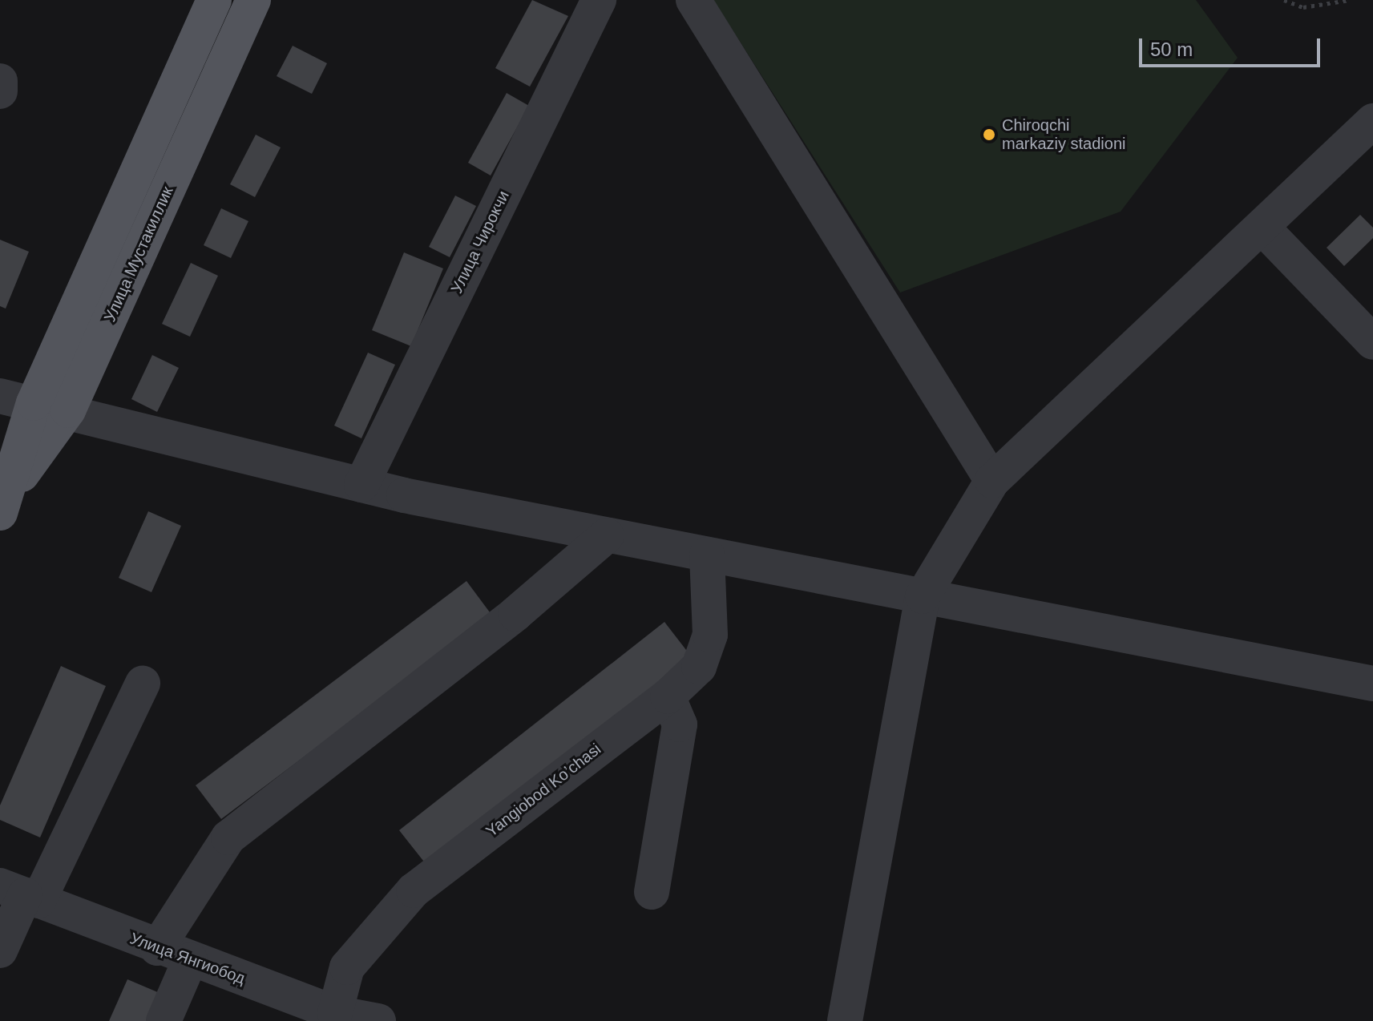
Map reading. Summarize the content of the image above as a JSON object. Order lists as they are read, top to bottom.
{
  "streets": {
    "main road": ["Улица Мустакиллик"],
    "street": ["Улица Чирокчи", "Yangiobod Ko’chasi", "Улица Янгиобод"]
  },
  "crossings": [
    ["Yangiobod Ko’chasi", "Улица Янгиобод"]
  ],
  "places": ["Chiroqchi markaziy stadioni"],
  "scale_bar": "50 m"
}
